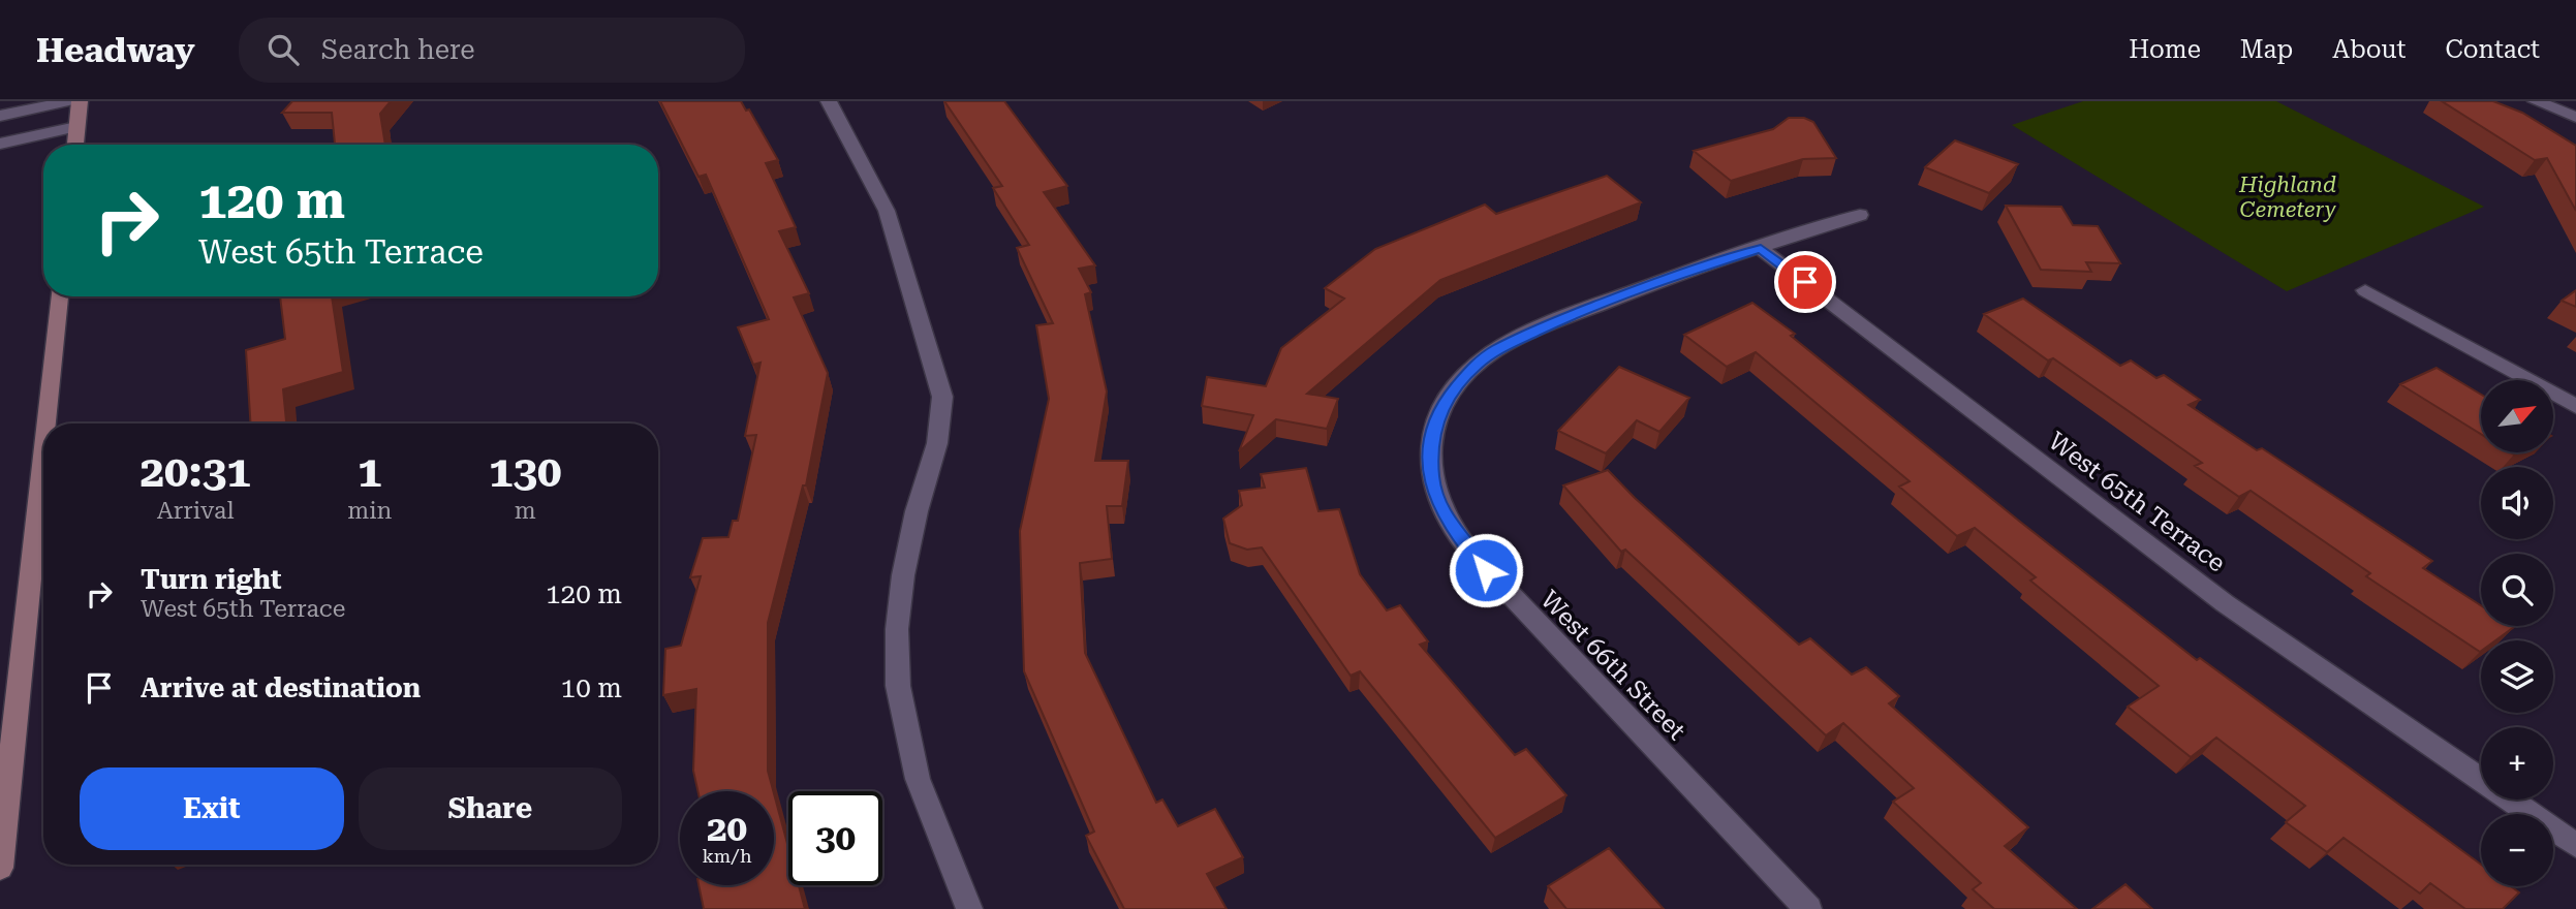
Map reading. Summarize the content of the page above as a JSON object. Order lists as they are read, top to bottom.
{
  "streets": {
    "street": ["West 65th Terrace", "West 66th Street"]
  },
  "crossings": [
    ["West 65th Terrace", "West 66th Street"]
  ],
  "parks": ["Highland Cemetery"],
  "north": "top right",
  "page": {
    "header": "Headway",
    "search": "Search here",
    "nav": [
      "Home",
      "Map",
      "About",
      "Contact"
    ],
    "turn": ["120 m", "West 65th Terrace"],
    "map_buttons": ["+", "−"],
    "eta": [
      "20:31",
      "Arrival",
      "1",
      "min",
      "130",
      "m"
    ],
    "list": [
      {
        "name": "Turn right",
        "note": "West 65th Terrace",
        "value": "120 m"
      },
      {
        "name": "Arrive at destination",
        "value": "10 m"
      }
    ],
    "buttons": ["Exit", "Share"],
    "speed": "20 km/h",
    "limit": "30"
  }
}
